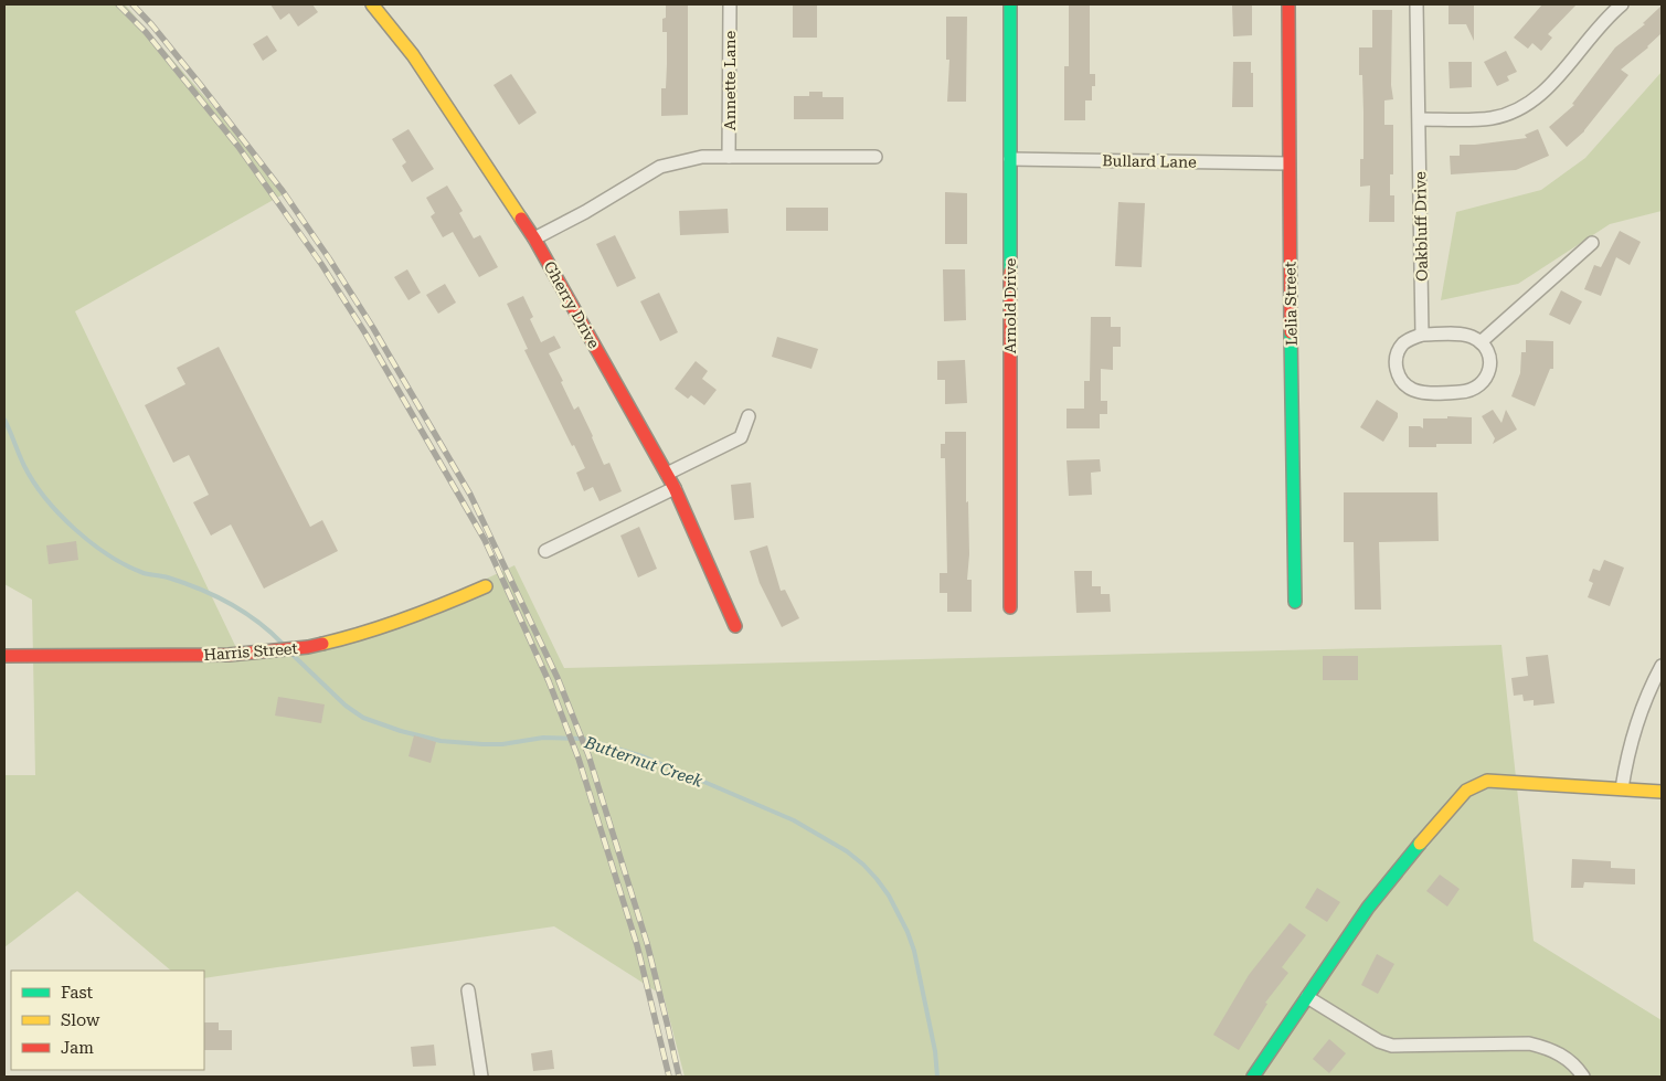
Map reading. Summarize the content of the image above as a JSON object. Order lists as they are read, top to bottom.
{
  "streets": {
    "street": [
      "Annette Lane",
      "Bullard Lane",
      "Oakbluff Drive",
      "Lelia Street",
      "Gherry Drive",
      "Arnold Drive",
      "Harris Street"
    ]
  },
  "crossings": [
    ["Bullard Lane", "Lelia Street"],
    ["Bullard Lane", "Arnold Drive"]
  ],
  "water": ["Butternut Creek"],
  "legend": ["Fast", "Slow", "Jam"]
}
